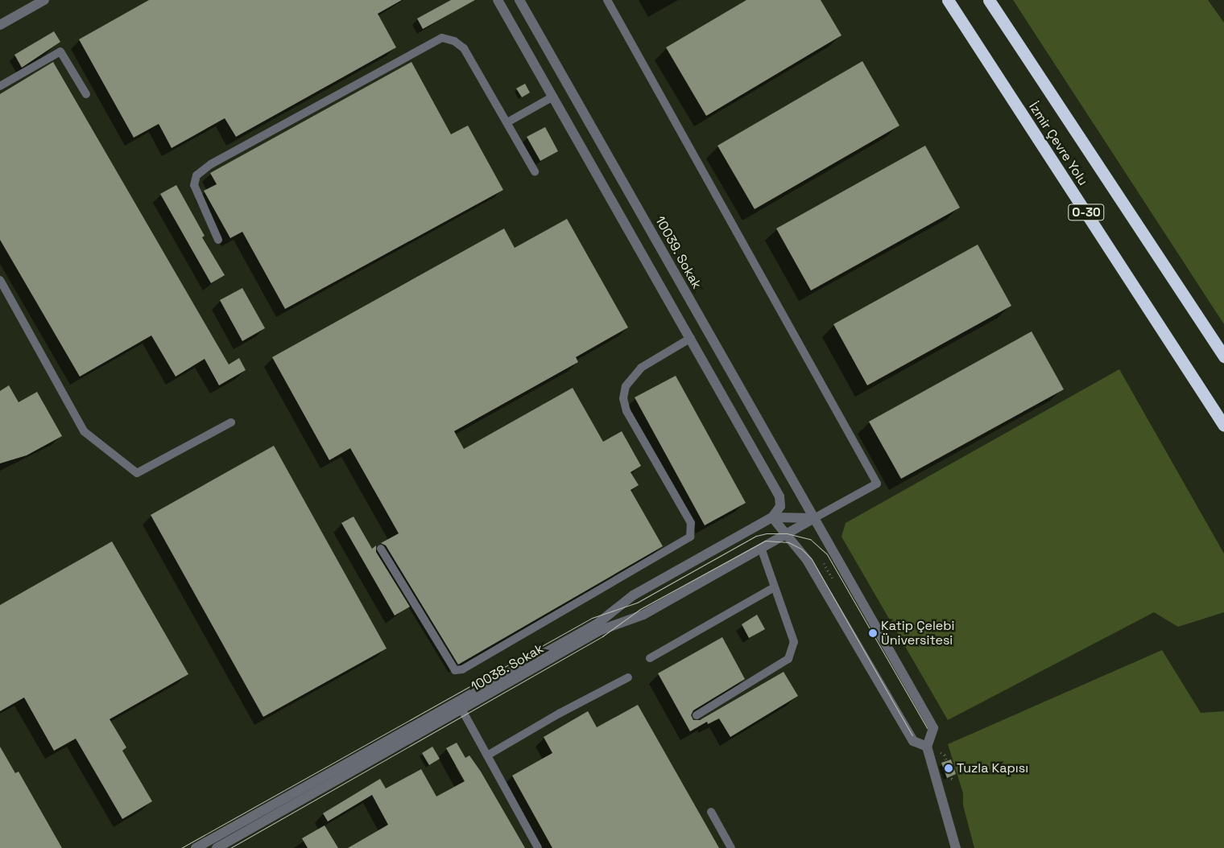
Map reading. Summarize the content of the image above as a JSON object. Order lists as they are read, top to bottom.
{
  "streets": {
    "highway": ["İzmir Çevre Yolu", "O-30"],
    "street": ["10039. Sokak", "10038. Sokak"]
  },
  "crossings": [
    ["10039. Sokak", "10038. Sokak"]
  ],
  "places": ["Katip Çelebi Üniversitesi", "Tuzla Kapısı"]
}
